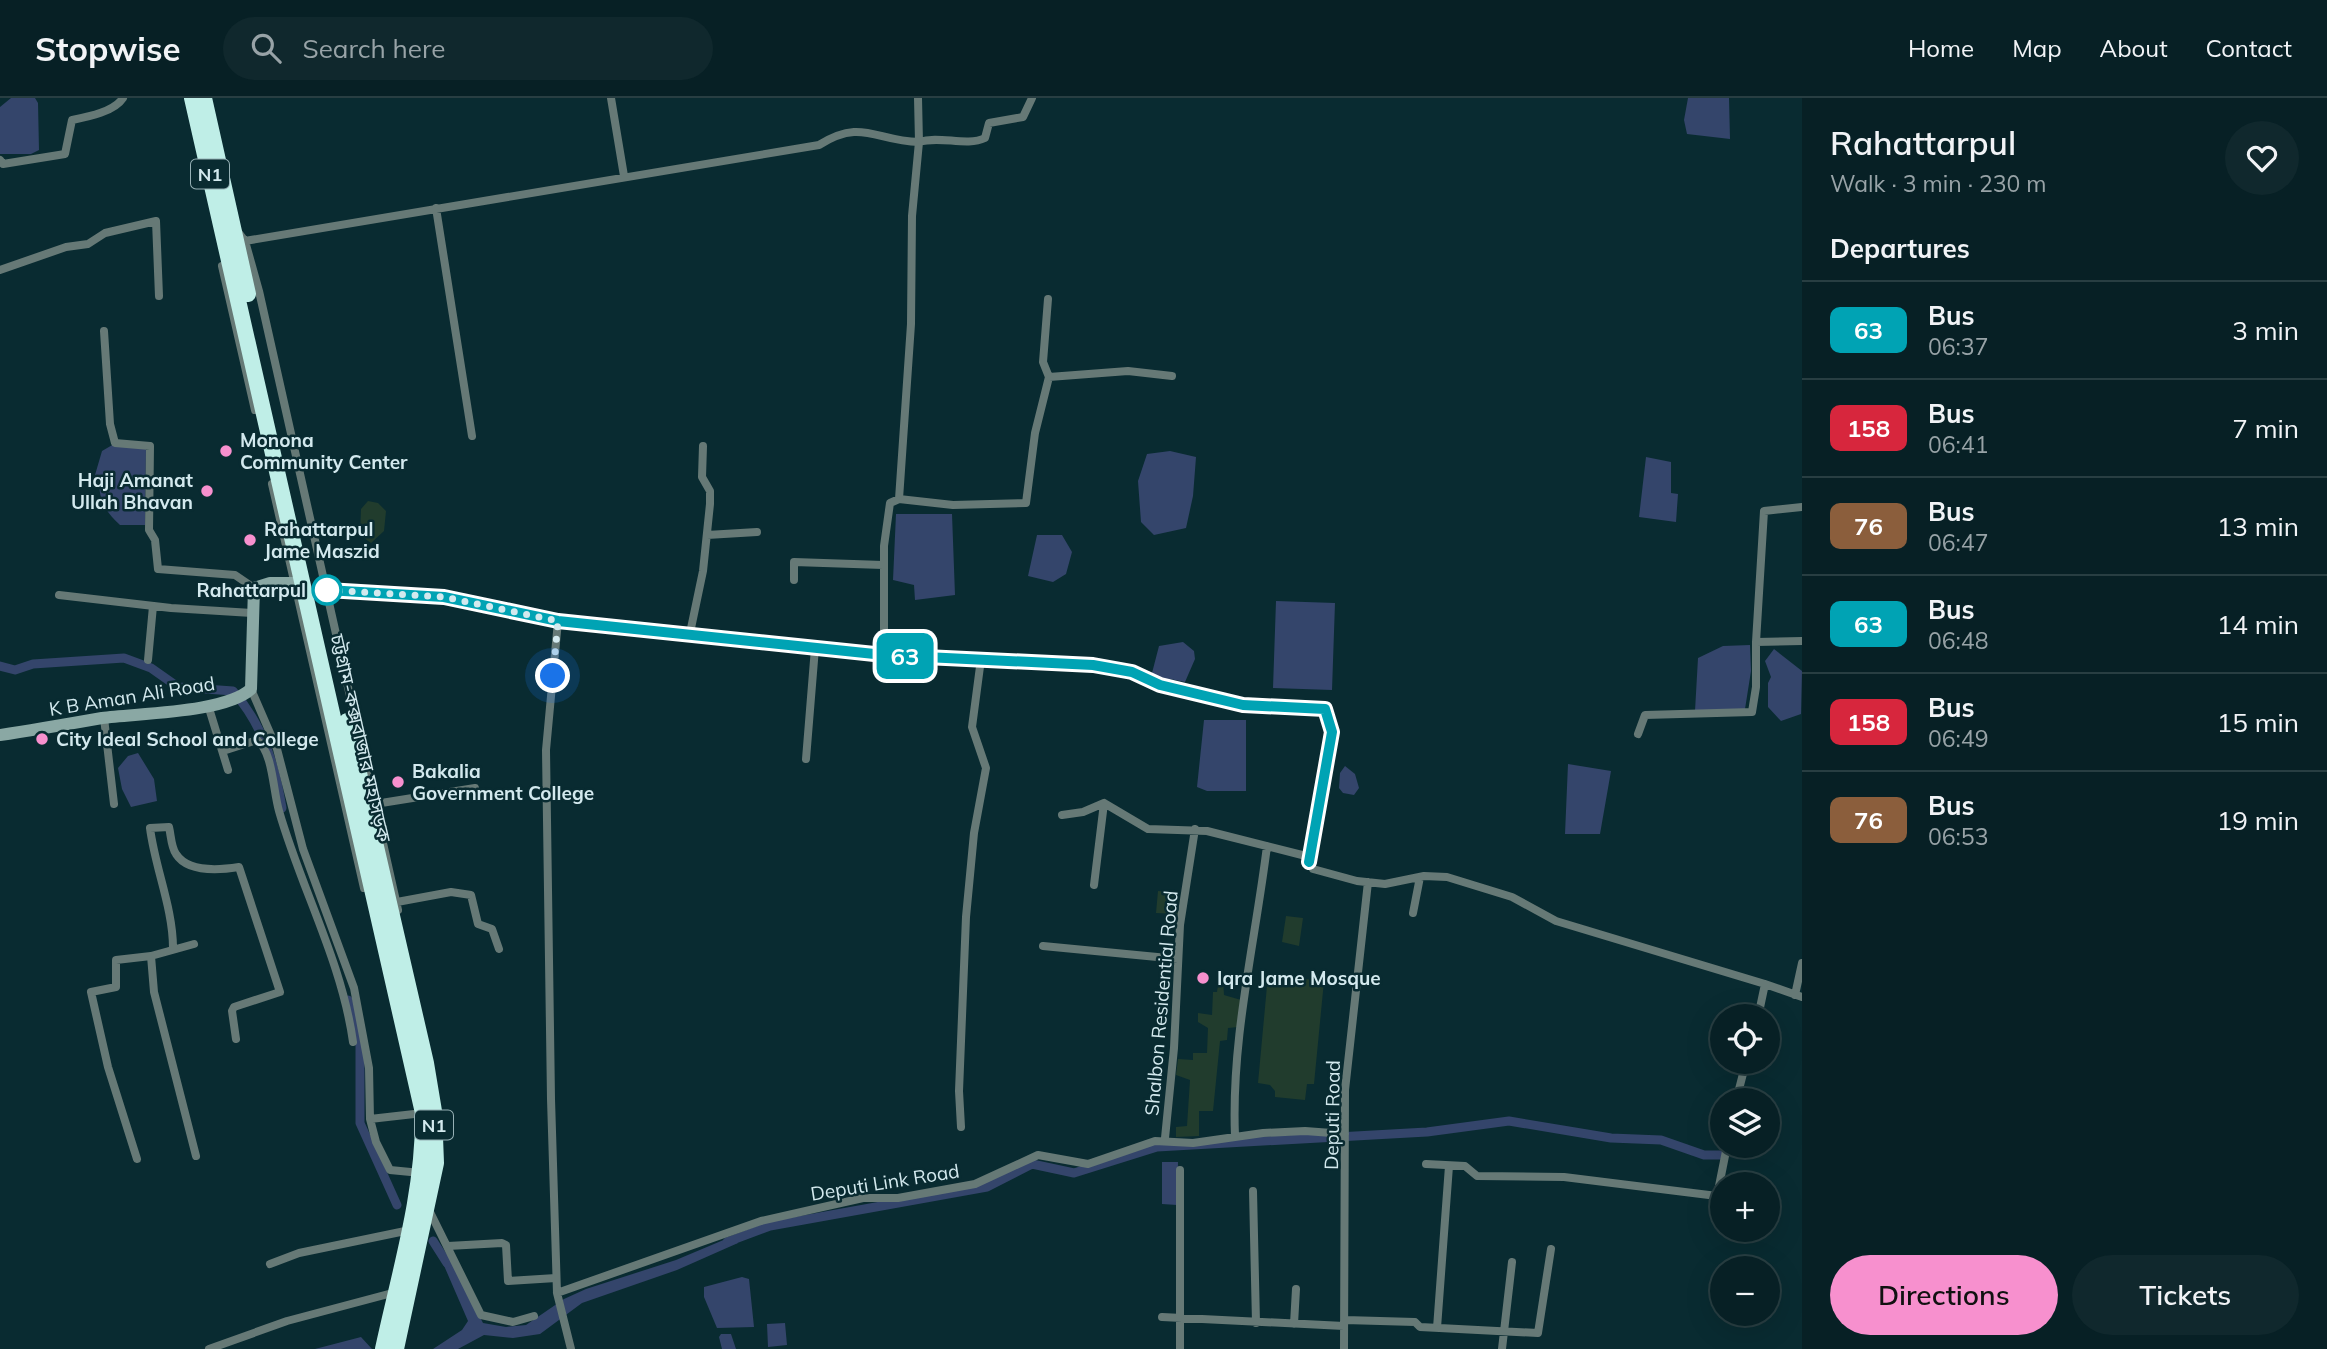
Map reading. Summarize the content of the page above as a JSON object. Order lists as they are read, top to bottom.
{
  "streets": {
    "highway": ["N1", "চট্টগ্রাম-কক্সবাজার মহাসড়ক"],
    "street": [
      "K B Aman Ali Road",
      "Shalbon Residential Road",
      "Deputi Road",
      "Deputi Link Road"
    ]
  },
  "crossings": [
    ["Deputi Road", "Deputi Link Road"]
  ],
  "places": [
    "Monona Community Center",
    "Haji Amanat Ullah Bhavan",
    "Rahattarpul Jame Maszid",
    "Rahattarpul",
    "City Ideal School and College",
    "Bakalia Government College",
    "Iqra Jame Mosque"
  ],
  "lines": ["bus line 63"],
  "page": {
    "header": "Stopwise",
    "search": "Search here",
    "nav": [
      "Home",
      "Map",
      "About",
      "Contact"
    ],
    "on_map": "63",
    "heading": [
      ["Rahattarpul", "Walk · 3 min · 230 m"],
      "Departures"
    ],
    "list": [
      {
        "mark": "63",
        "name": "Bus",
        "note": "06:37",
        "value": "3 min"
      },
      {
        "mark": "158",
        "name": "Bus",
        "note": "06:41",
        "value": "7 min"
      },
      {
        "mark": "76",
        "name": "Bus",
        "note": "06:47",
        "value": "13 min"
      },
      {
        "mark": "63",
        "name": "Bus",
        "note": "06:48",
        "value": "14 min"
      },
      {
        "mark": "158",
        "name": "Bus",
        "note": "06:49",
        "value": "15 min"
      },
      {
        "mark": "76",
        "name": "Bus",
        "note": "06:53",
        "value": "19 min"
      }
    ],
    "map_buttons": ["+", "−"],
    "buttons": ["Directions", "Tickets"]
  }
}
